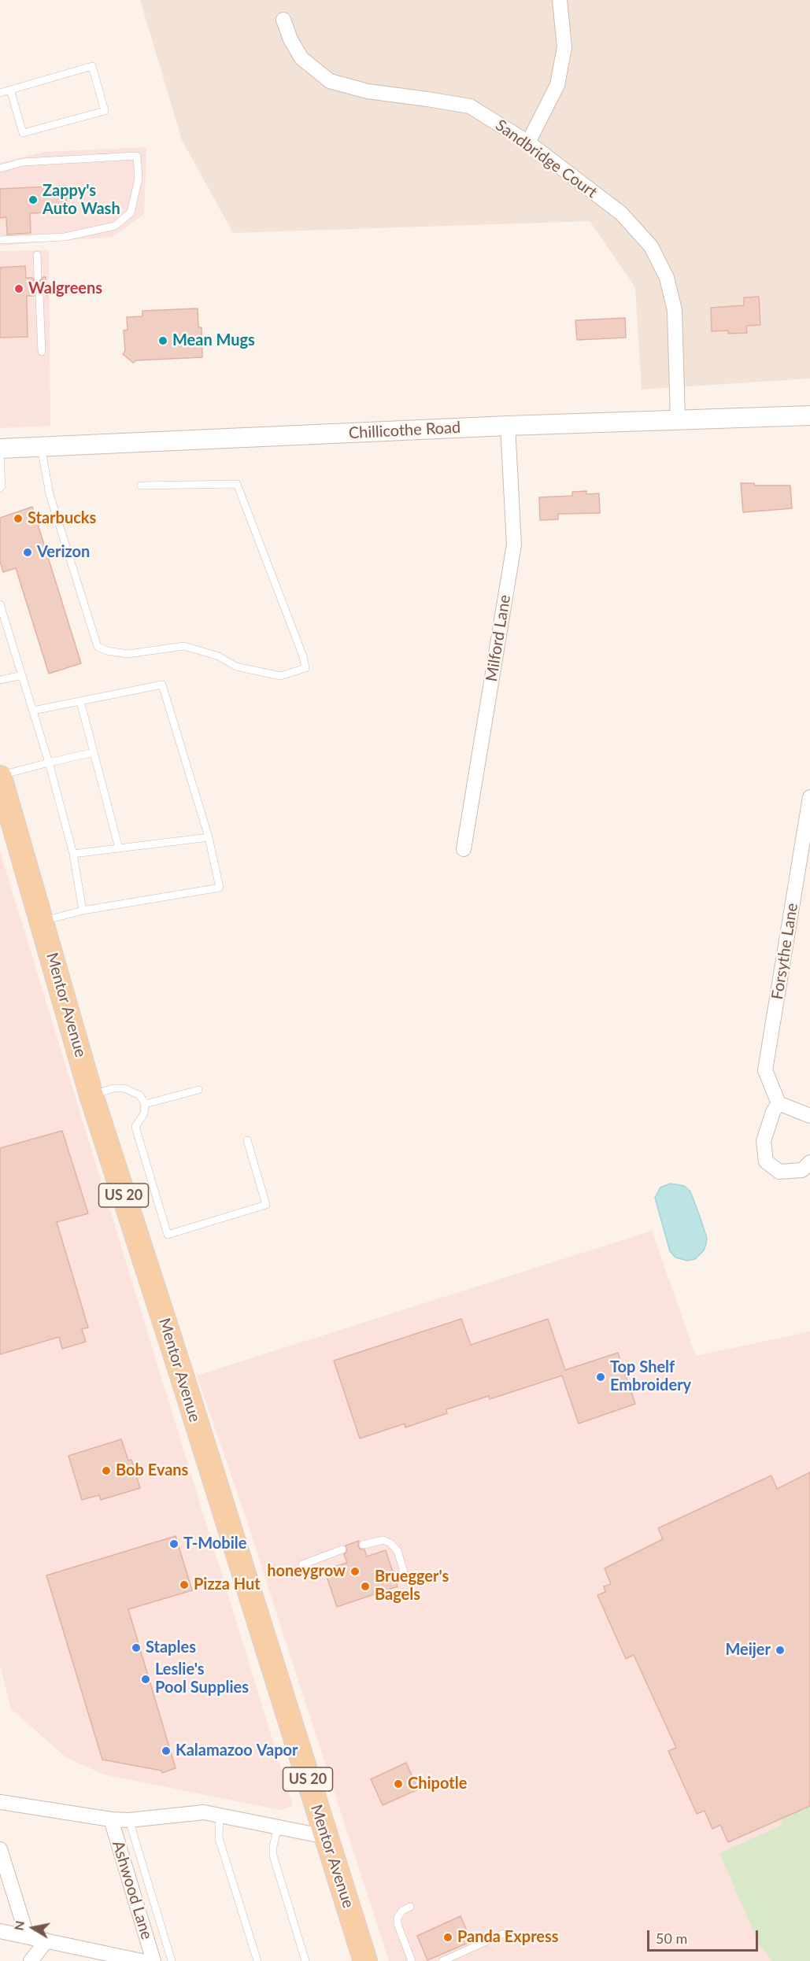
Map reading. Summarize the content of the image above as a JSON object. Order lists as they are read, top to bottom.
{
  "streets": {
    "main road": ["Mentor Avenue", "US 20"],
    "street": [
      "Sandbridge Court",
      "Chillicothe Road",
      "Milford Lane",
      "Forsythe Lane",
      "Ashwood Lane"
    ]
  },
  "crossings": [
    ["Sandbridge Court", "Chillicothe Road"],
    ["Chillicothe Road", "Milford Lane"]
  ],
  "places": [
    "Zappy's Auto Wash",
    "Walgreens",
    "Mean Mugs",
    "Starbucks",
    "Verizon",
    "Top Shelf Embroidery",
    "Bob Evans",
    "T-Mobile",
    "honeygrow",
    "Pizza Hut",
    "Bruegger's Bagels",
    "Staples",
    "Meijer",
    "Leslie's Pool Supplies",
    "Kalamazoo Vapor",
    "Chipotle",
    "Panda Express"
  ],
  "scale_bar": "50 m",
  "north": "left"
}
